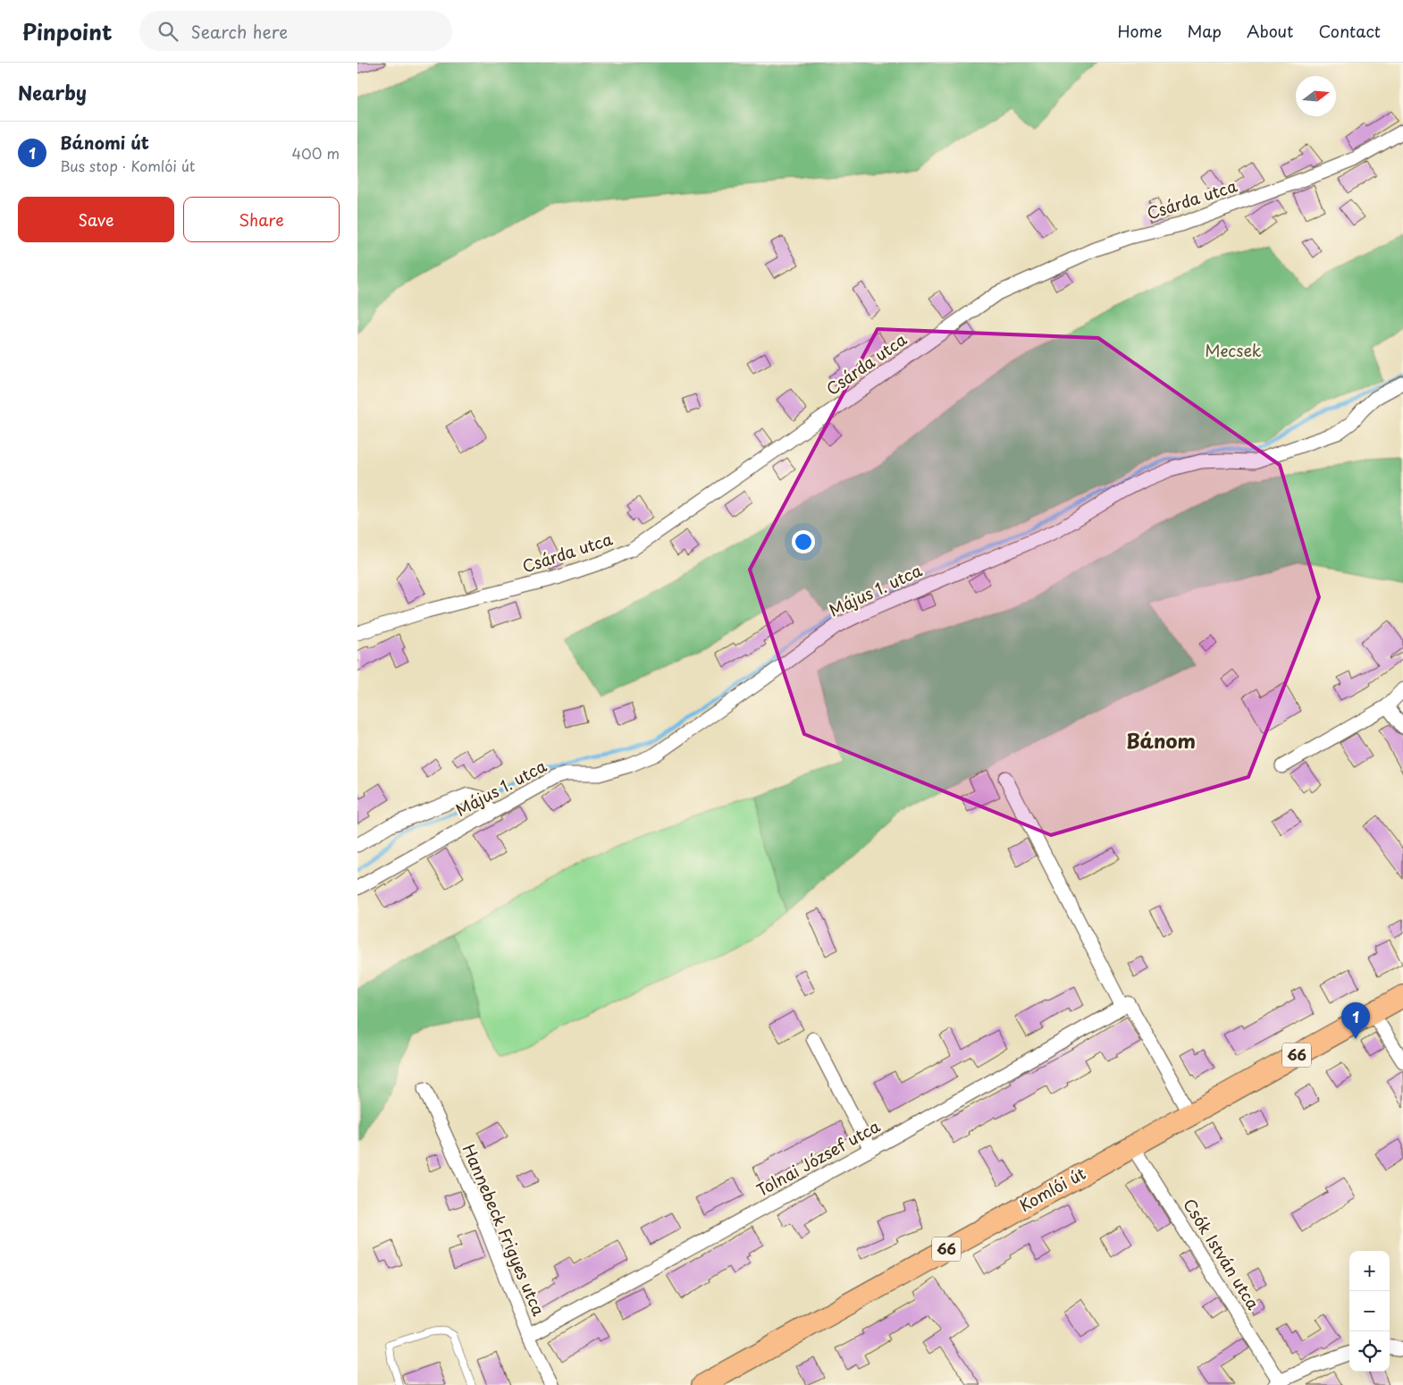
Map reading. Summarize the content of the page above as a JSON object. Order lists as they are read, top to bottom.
{
  "streets": {
    "main road": ["66", "Komlói út"],
    "street": [
      "Csárda utca",
      "Május 1. utca",
      "Tolnai József utca",
      "Hannebeck Frigyes utca",
      "Csók István utca"
    ]
  },
  "crossings": [
    ["Tolnai József utca", "Hannebeck Frigyes utca"],
    ["Komlói út", "Csók István utca"]
  ],
  "districts": ["Bánom"],
  "parks": ["Mecsek"],
  "north": "right",
  "page": {
    "header": "Pinpoint",
    "search": "Search here",
    "nav": [
      "Home",
      "Map",
      "About",
      "Contact"
    ],
    "heading": "Nearby",
    "list": [
      {
        "mark": "1",
        "name": "Bánomi út",
        "note": "Bus stop · Komlói út",
        "value": "400 m"
      }
    ],
    "buttons": ["Save", "Share"],
    "pins": "1",
    "map_buttons": ["+", "−"]
  }
}
